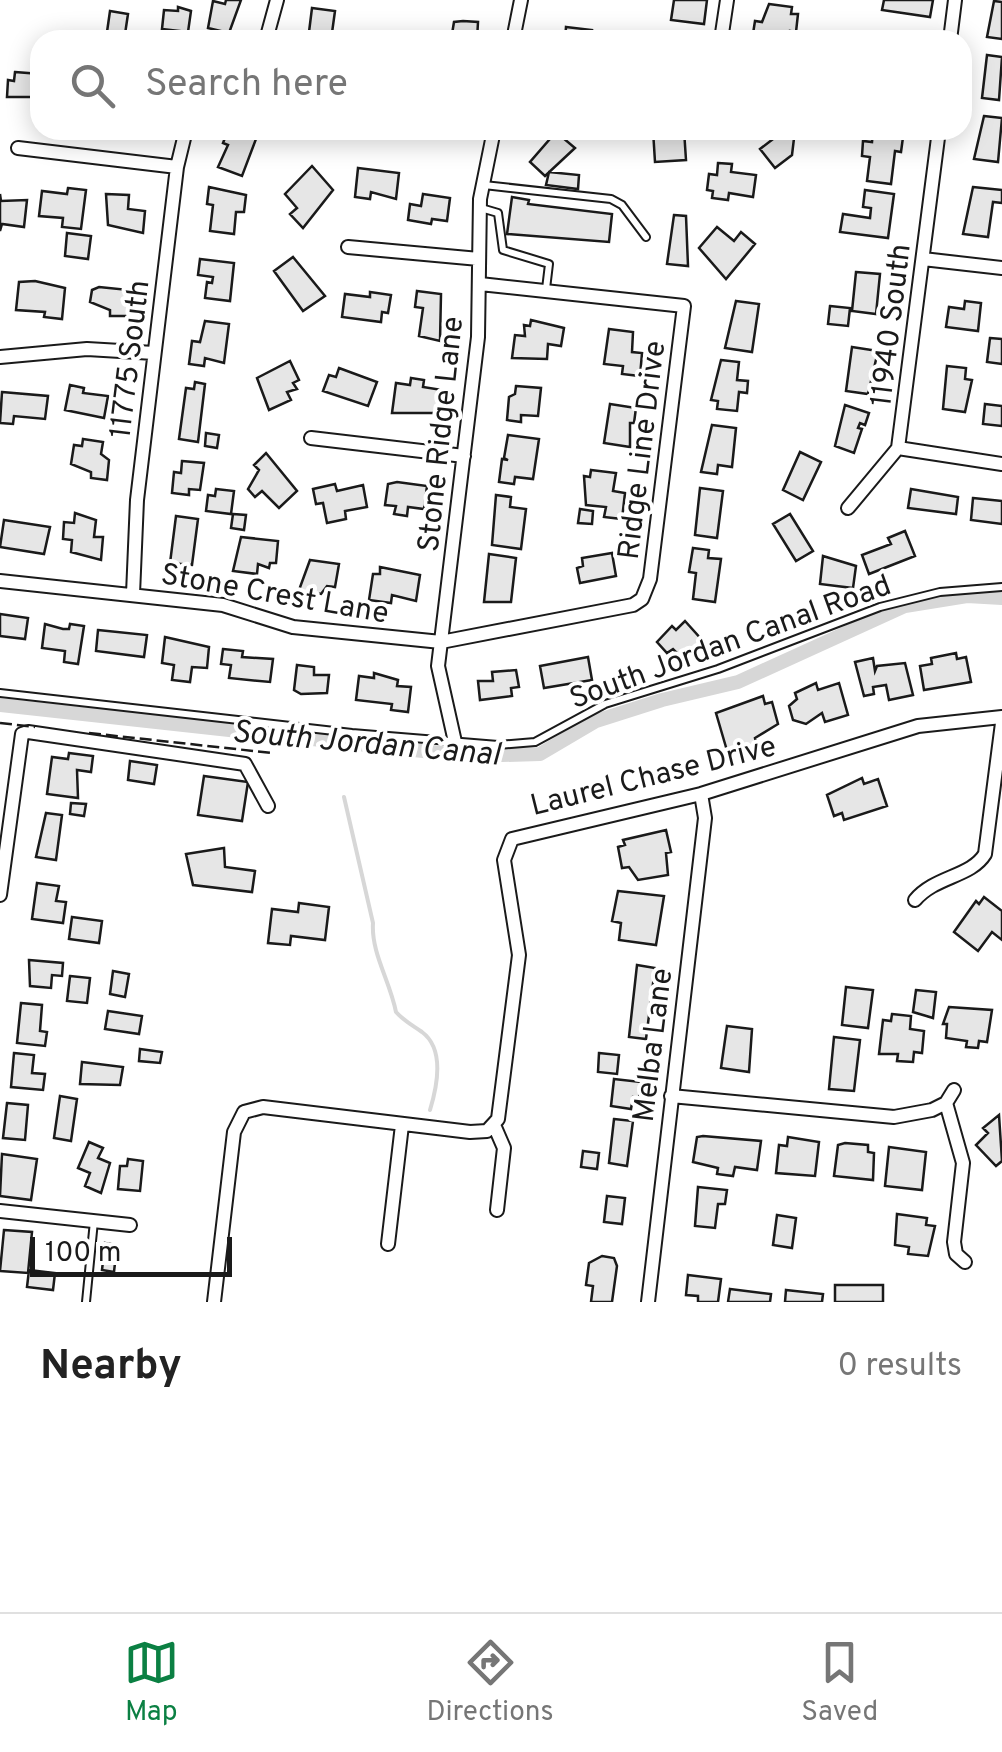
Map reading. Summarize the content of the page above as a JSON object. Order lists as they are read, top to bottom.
{
  "streets": {
    "street": [
      "11940 South",
      "11775 South",
      "Stone Ridge Lane",
      "Ridge Line Drive",
      "Stone Crest Lane",
      "Laurel Chase Drive",
      "Melba Lane"
    ],
    "lane": ["South Jordan Canal Road"]
  },
  "crossings": [
    ["11775 South", "Stone Crest Lane"],
    ["Stone Ridge Lane", "Stone Crest Lane"],
    ["Stone Ridge Lane", "South Jordan Canal Road"],
    ["Ridge Line Drive", "Stone Crest Lane"],
    ["Laurel Chase Drive", "Melba Lane"]
  ],
  "water": ["South Jordan Canal"],
  "scale_bar": "100 m",
  "page": {
    "search": "Search here",
    "scale": "100 m",
    "heading": ["Nearby", "0 results"],
    "nav": ["Map", "Directions", "Saved"]
  }
}
